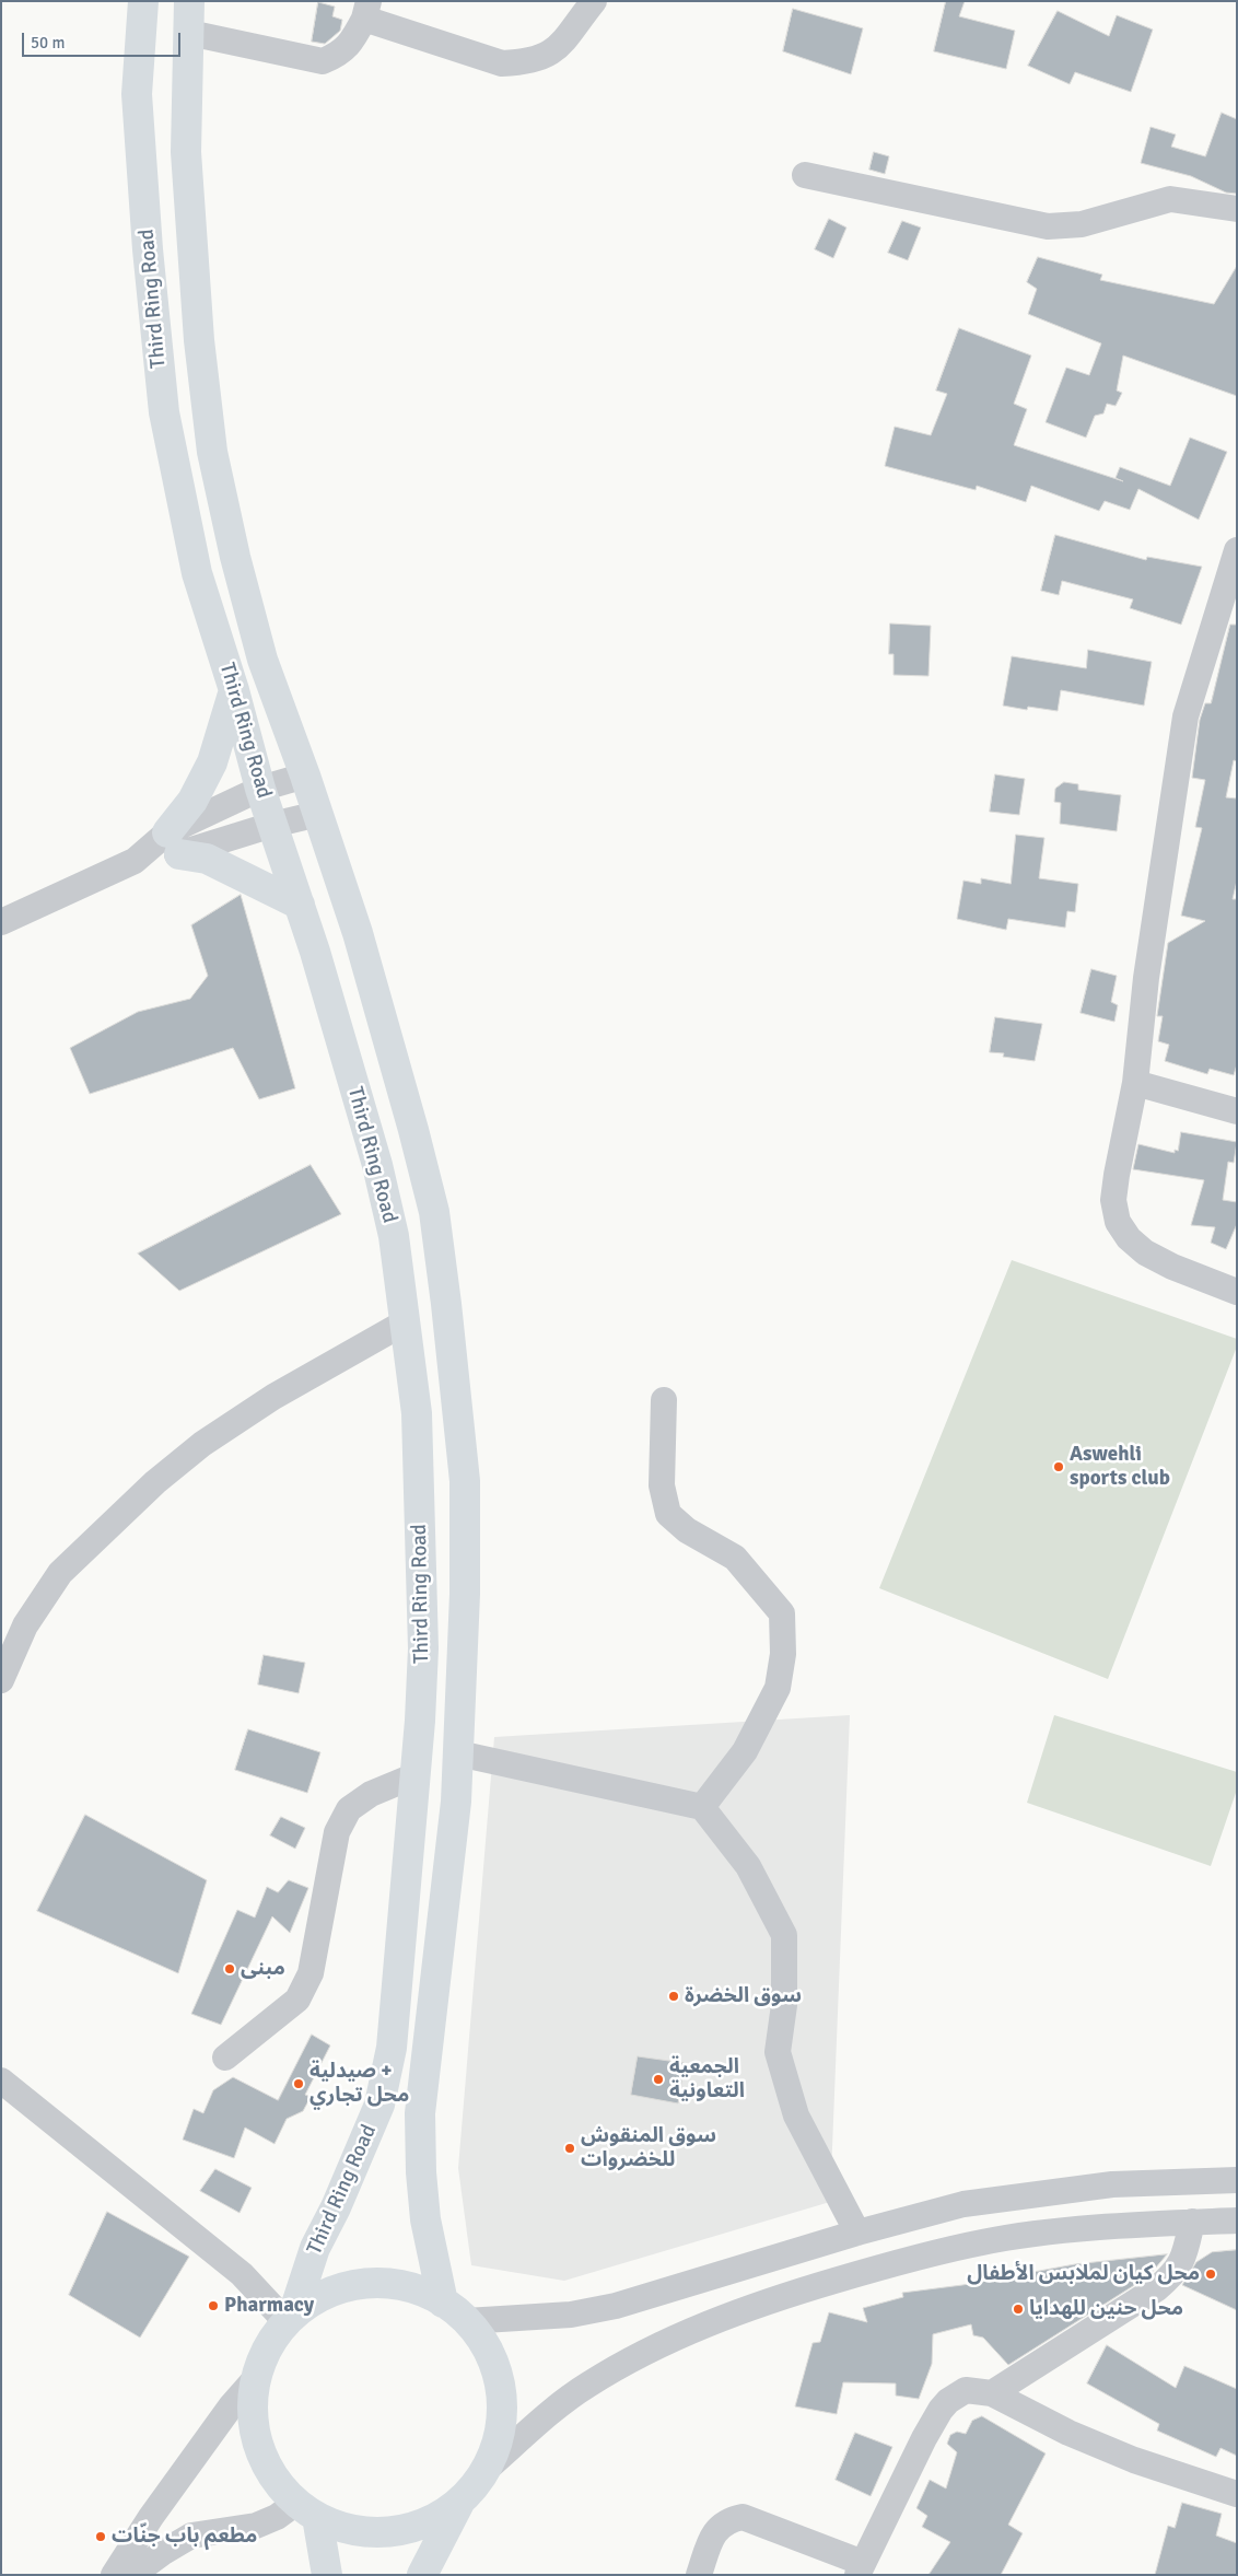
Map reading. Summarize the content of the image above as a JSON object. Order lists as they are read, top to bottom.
{
  "streets": {
    "main road": ["Third Ring Road"]
  },
  "places": [
    "Aswehli sports club",
    "مبنى",
    "سوق الخضرة",
    "الجمعية التعاونية",
    "صيدلية + محل تجاري",
    "سوق المنقوش للخضروات",
    "محل كيان لملابس الأطفال",
    "Pharmacy",
    "محل حنين للهدايا",
    "مطعم باب جنّات"
  ],
  "scale_bar": "50 m"
}
